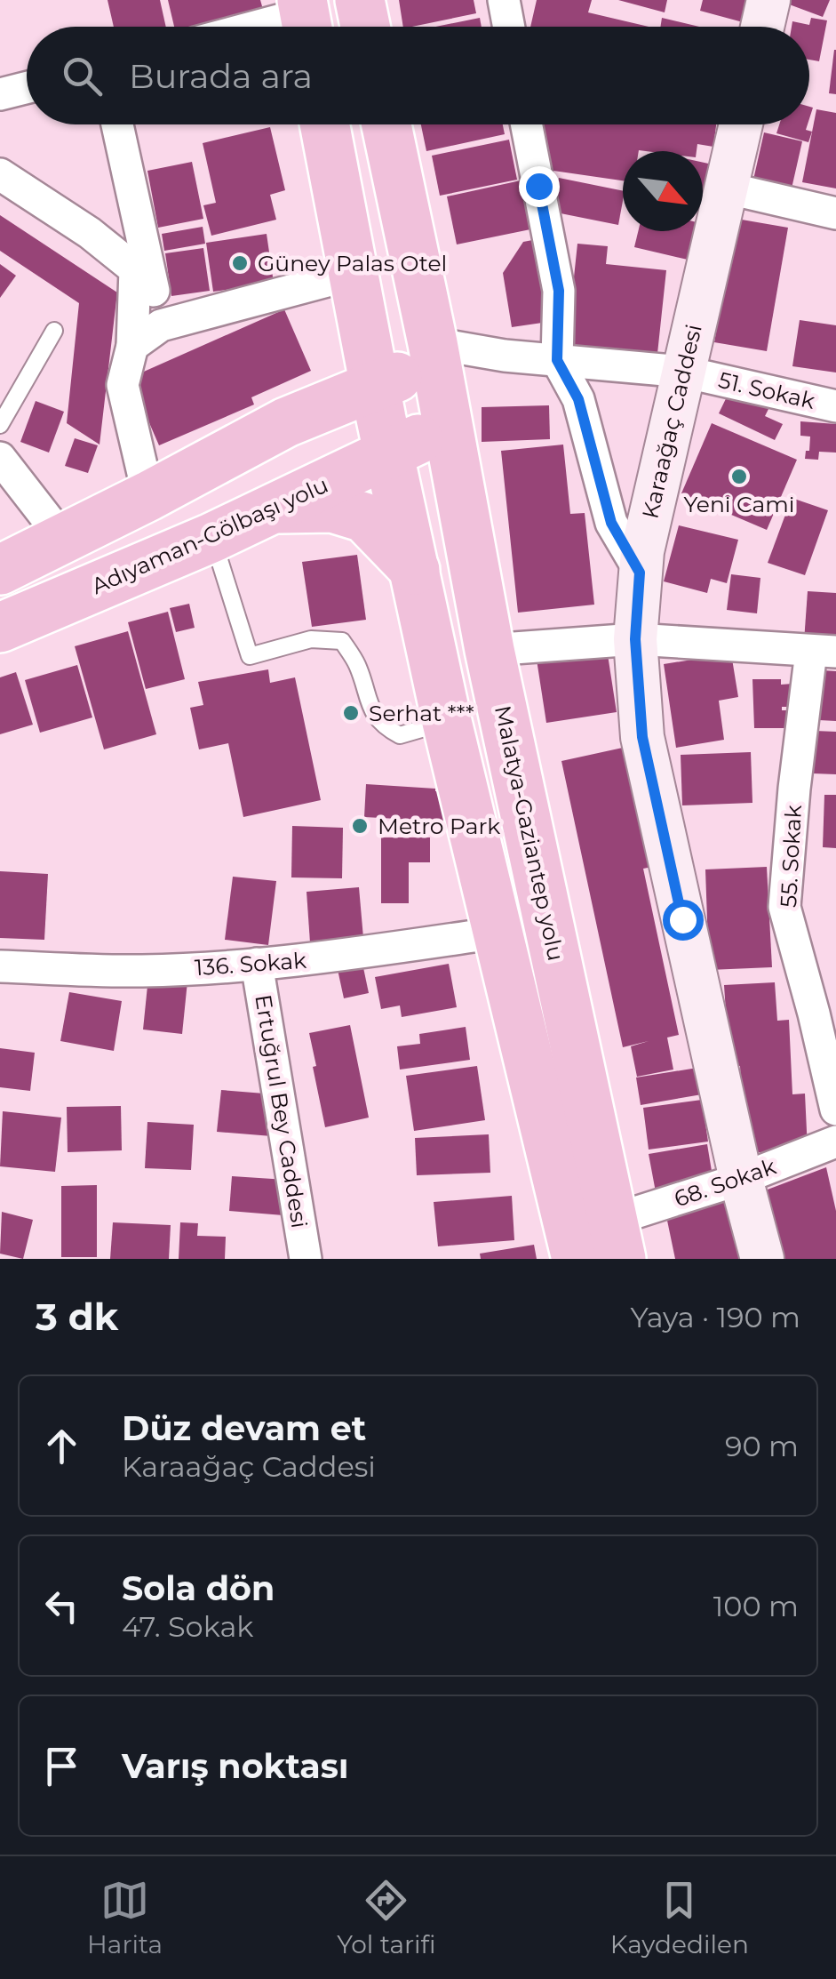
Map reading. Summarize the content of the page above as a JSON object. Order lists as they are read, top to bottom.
{
  "streets": {
    "highway": ["Adıyaman-Gölbaşı yolu", "Malatya-Gaziantep yolu"],
    "street": [
      "51. Sokak",
      "Karaağaç Caddesi",
      "55. Sokak",
      "136. Sokak",
      "Ertuğrul Bey Caddesi",
      "68. Sokak"
    ]
  },
  "crossings": [
    ["51. Sokak", "Karaağaç Caddesi"],
    ["Karaağaç Caddesi", "68. Sokak"],
    ["Adıyaman-Gölbaşı yolu", "Malatya-Gaziantep yolu"],
    ["Malatya-Gaziantep yolu", "68. Sokak"],
    ["136. Sokak", "Ertuğrul Bey Caddesi"]
  ],
  "places": [
    "Güney Palas Otel",
    "Yeni Cami",
    "Serhat ***",
    "Metro Park"
  ],
  "north": "bottom right",
  "page": {
    "search": "Burada ara",
    "heading": ["3 dk", "Yaya · 190 m"],
    "list": [
      ["Düz devam et", "Karaağaç Caddesi", "90 m"],
      ["Sola dön", "47. Sokak", "100 m"],
      "Varış noktası"
    ],
    "nav": ["Harita", "Yol tarifi", "Kaydedilen"]
  }
}
